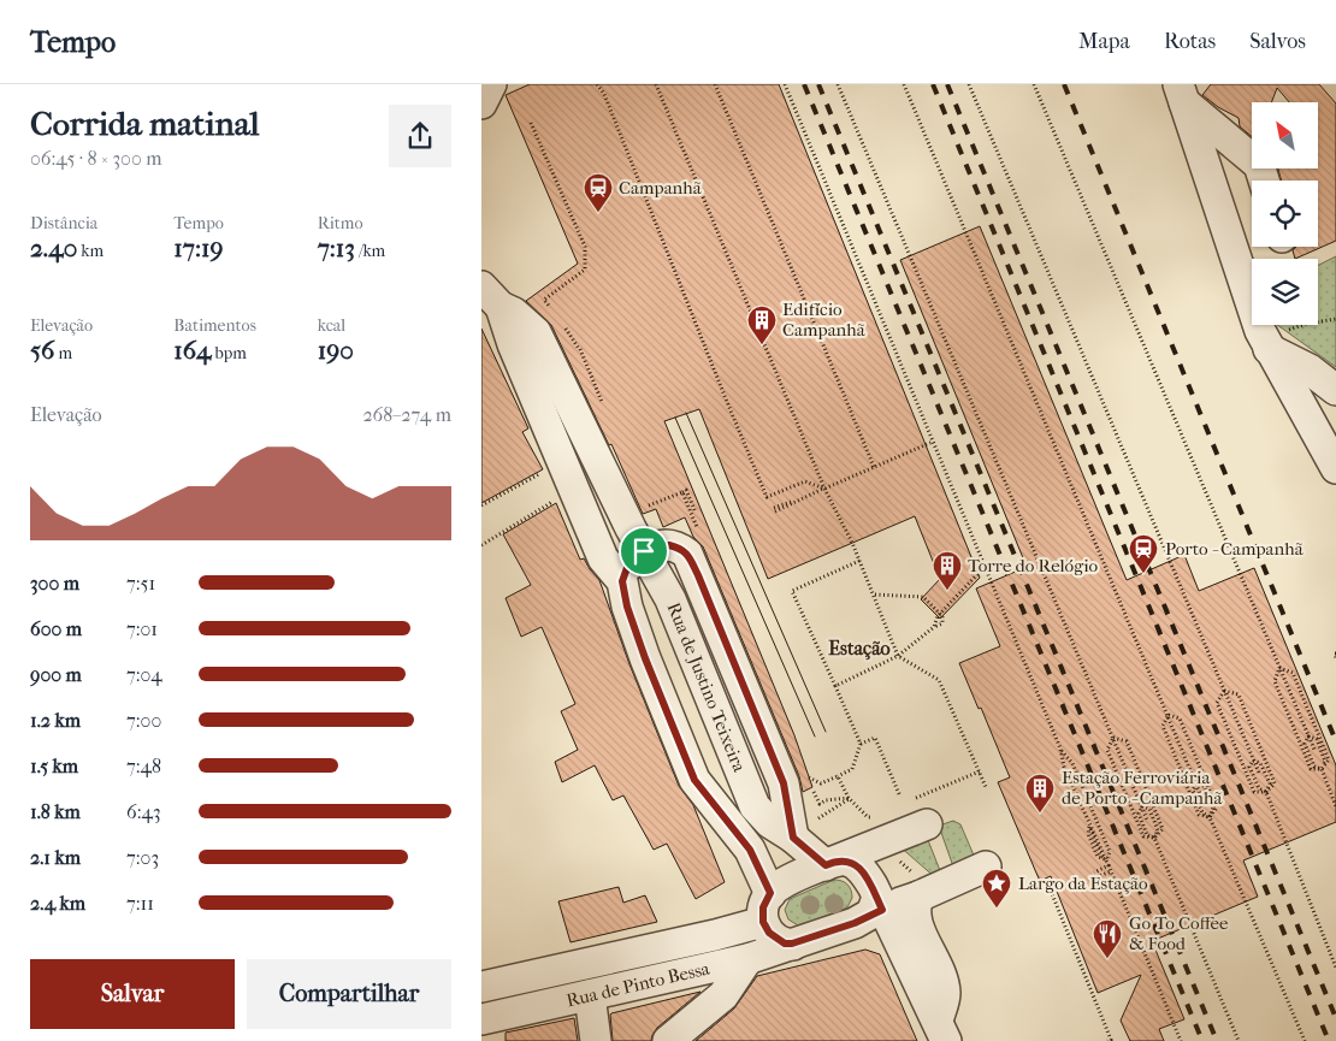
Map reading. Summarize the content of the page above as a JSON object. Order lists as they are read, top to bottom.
{
  "streets": {
    "street": ["Rua de Justino Teixeira", "Rua de Pinto Bessa"]
  },
  "crossings": [
    ["Rua de Justino Teixeira", "Rua de Pinto Bessa"]
  ],
  "districts": ["Estação"],
  "places": {
    "station": ["Campanhã", "Porto - Campanhã"],
    "building": ["Edifício Campanhã", "Torre do Relógio", "Estação Ferroviária de Porto - Campanhã"],
    "place": ["Largo da Estação"],
    "restaurant": ["Go To Coffee & Food"]
  },
  "north": "top left",
  "page": {
    "header": "Tempo",
    "nav": ["Mapa", "Rotas", "Salvos"],
    "heading": ["Corrida matinal", "06:45 · 8 × 300 m"],
    "stats": [
      ["Distância", "2.40 km"],
      ["Tempo", "17:19"],
      ["Ritmo", "7:13 /km"],
      ["Elevação", "56 m"],
      ["Batimentos", "164 bpm"],
      ["kcal", "190"]
    ],
    "chart": ["Elevação", "268–274 m"],
    "list": [
      {
        "name": "300 m",
        "note": "7:51"
      },
      {
        "name": "600 m",
        "note": "7:01"
      },
      {
        "name": "900 m",
        "note": "7:04"
      },
      {
        "name": "1.2 km",
        "note": "7:00"
      },
      {
        "name": "1.5 km",
        "note": "7:48"
      },
      {
        "name": "1.8 km",
        "note": "6:43"
      },
      {
        "name": "2.1 km",
        "note": "7:03"
      },
      {
        "name": "2.4 km",
        "note": "7:11"
      }
    ],
    "buttons": ["Salvar", "Compartilhar"]
  }
}
